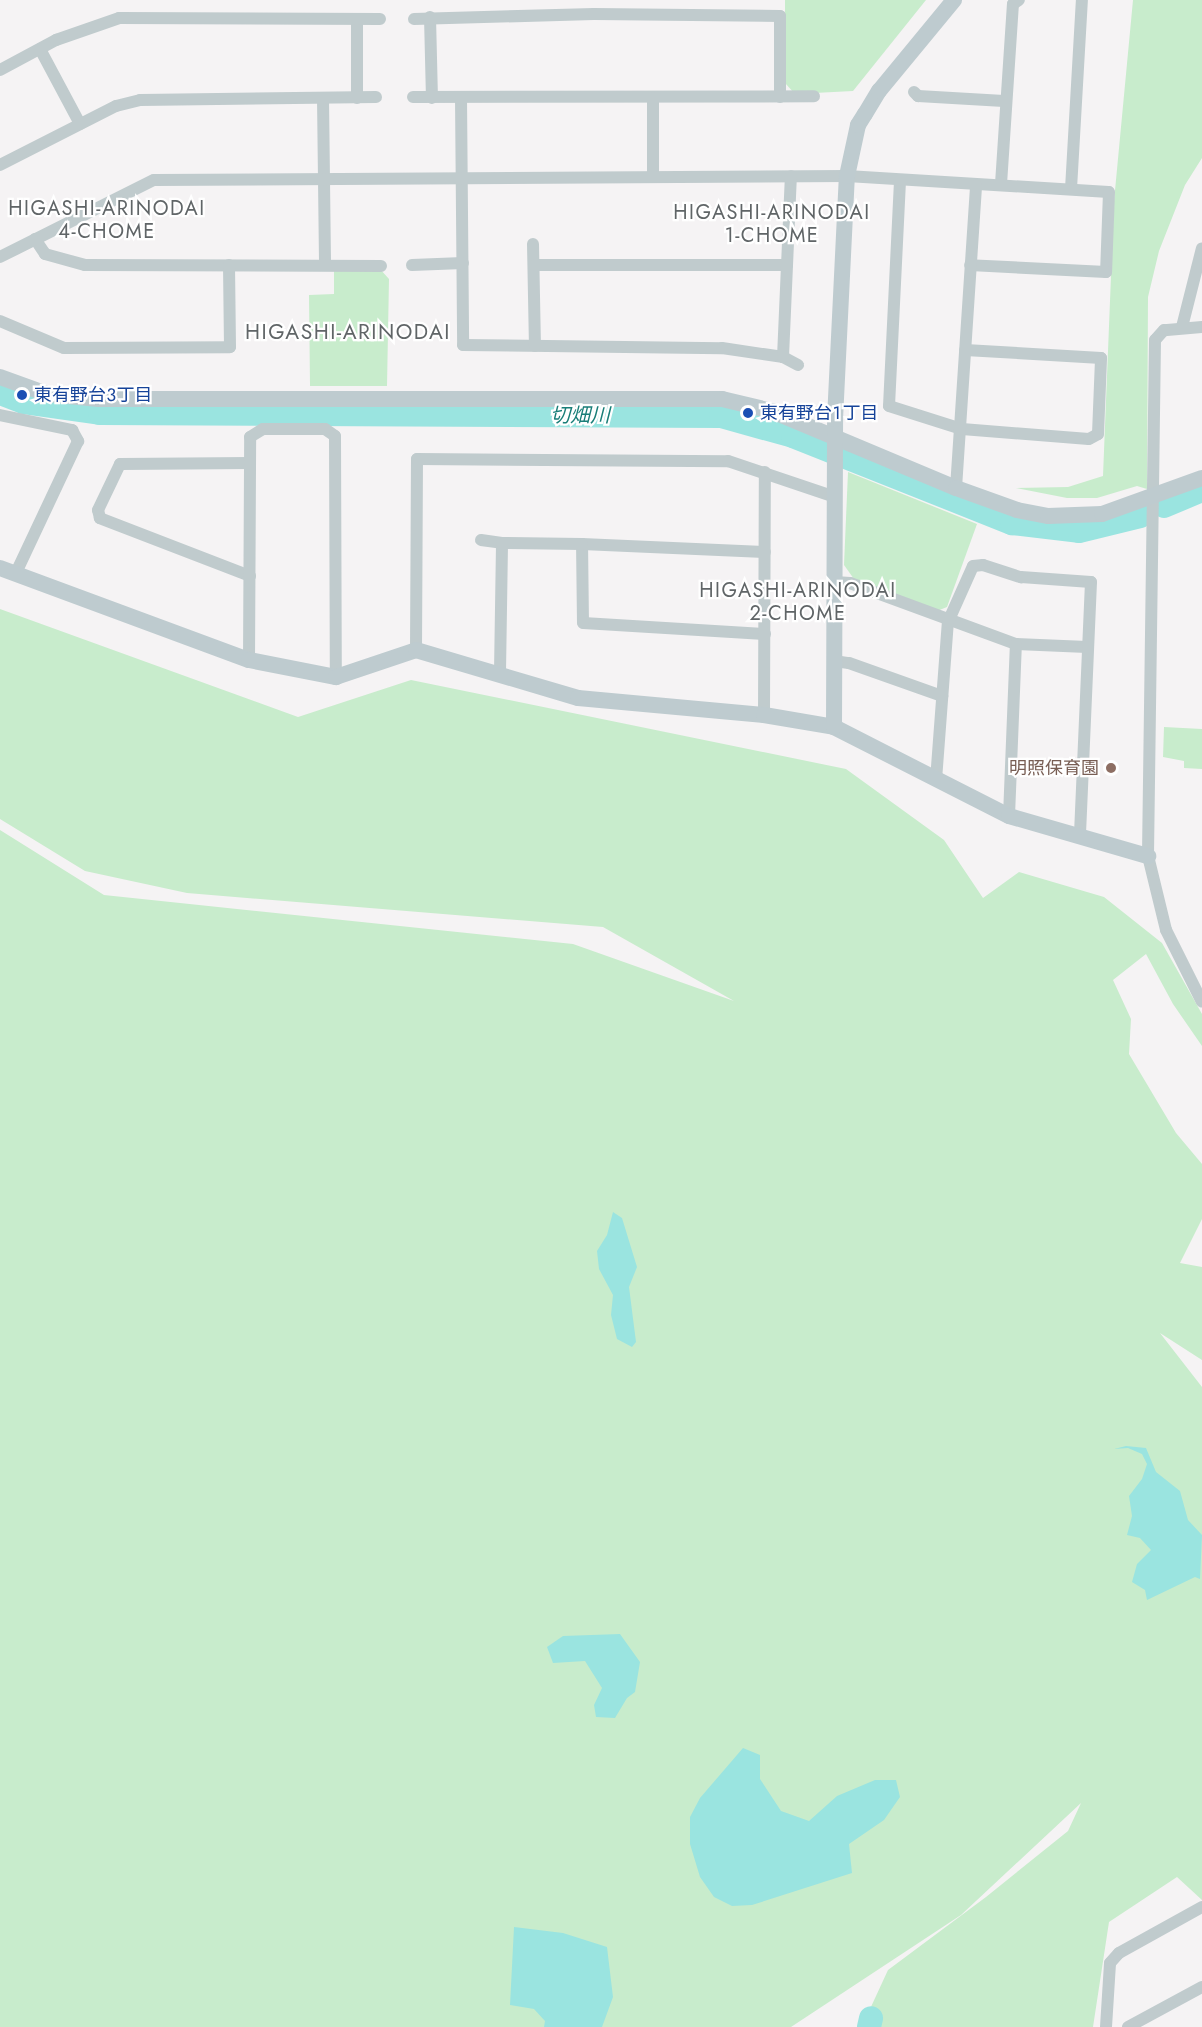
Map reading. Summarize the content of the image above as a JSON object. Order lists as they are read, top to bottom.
{
  "districts": [
    "HIGASHI-ARINODAI 4-CHOME",
    "HIGASHI-ARINODAI 1-CHOME",
    "HIGASHI-ARINODAI",
    "HIGASHI-ARINODAI 2-CHOME"
  ],
  "water": ["切畑川"],
  "places": ["東有野台３丁目", "東有野台１丁目", "明照保育園"]
}
